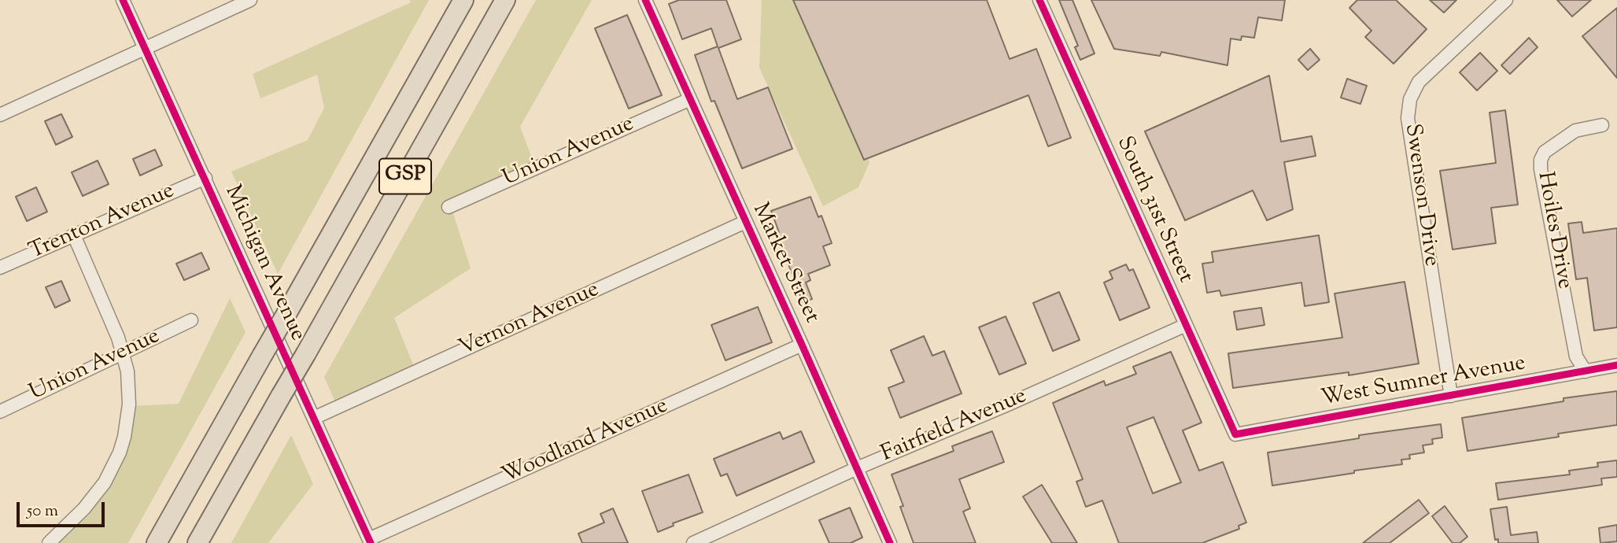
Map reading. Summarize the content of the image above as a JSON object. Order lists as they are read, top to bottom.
{
  "streets": {
    "highway": ["GSP"],
    "street": [
      "Union Avenue",
      "Swenson Drive",
      "South 31st Street",
      "Trenton Avenue",
      "Hoiles Drive",
      "Michigan Avenue",
      "Market Street",
      "Vernon Avenue",
      "West Sumner Avenue",
      "Fairfield Avenue",
      "Woodland Avenue"
    ]
  },
  "crossings": [
    ["Union Avenue", "Market Street"],
    ["Swenson Drive", "West Sumner Avenue"],
    ["South 31st Street", "West Sumner Avenue"],
    ["South 31st Street", "Fairfield Avenue"],
    ["Trenton Avenue", "Michigan Avenue"],
    ["Hoiles Drive", "West Sumner Avenue"],
    ["Michigan Avenue", "Vernon Avenue"],
    ["Michigan Avenue", "Woodland Avenue"],
    ["Market Street", "Vernon Avenue"],
    ["Market Street", "Fairfield Avenue"],
    ["Market Street", "Woodland Avenue"]
  ],
  "scale_bar": "50 m"
}
